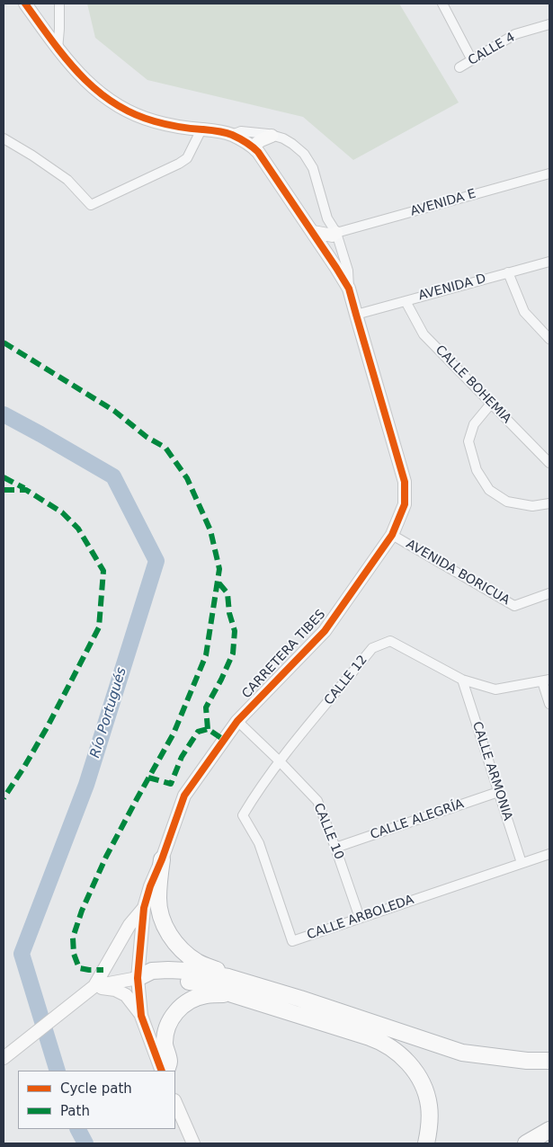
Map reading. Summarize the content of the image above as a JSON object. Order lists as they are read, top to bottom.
{
  "streets": {
    "street": [
      "CALLE 4",
      "AVENIDA E",
      "AVENIDA D",
      "CALLE BOHEMIA",
      "AVENIDA BORICUA",
      "CARRETERA TIBES",
      "CALLE 12",
      "CALLE ARMONIA",
      "CALLE ALEGRÍA",
      "CALLE 10",
      "CALLE ARBOLEDA"
    ]
  },
  "crossings": [
    ["AVENIDA D", "CALLE BOHEMIA"],
    ["AVENIDA D", "CARRETERA TIBES"],
    ["AVENIDA BORICUA", "CARRETERA TIBES"],
    ["CARRETERA TIBES", "CALLE 10"],
    ["CALLE 12", "CALLE ARMONIA"],
    ["CALLE 12", "CALLE 10"],
    ["CALLE 12", "CALLE ARBOLEDA"],
    ["CALLE ARMONIA", "CALLE ALEGRÍA"],
    ["CALLE ARMONIA", "CALLE ARBOLEDA"],
    ["CALLE ALEGRÍA", "CALLE 10"],
    ["CALLE 10", "CALLE ARBOLEDA"]
  ],
  "water": ["Río Portugués"],
  "legend": ["Cycle path", "Path"]
}
